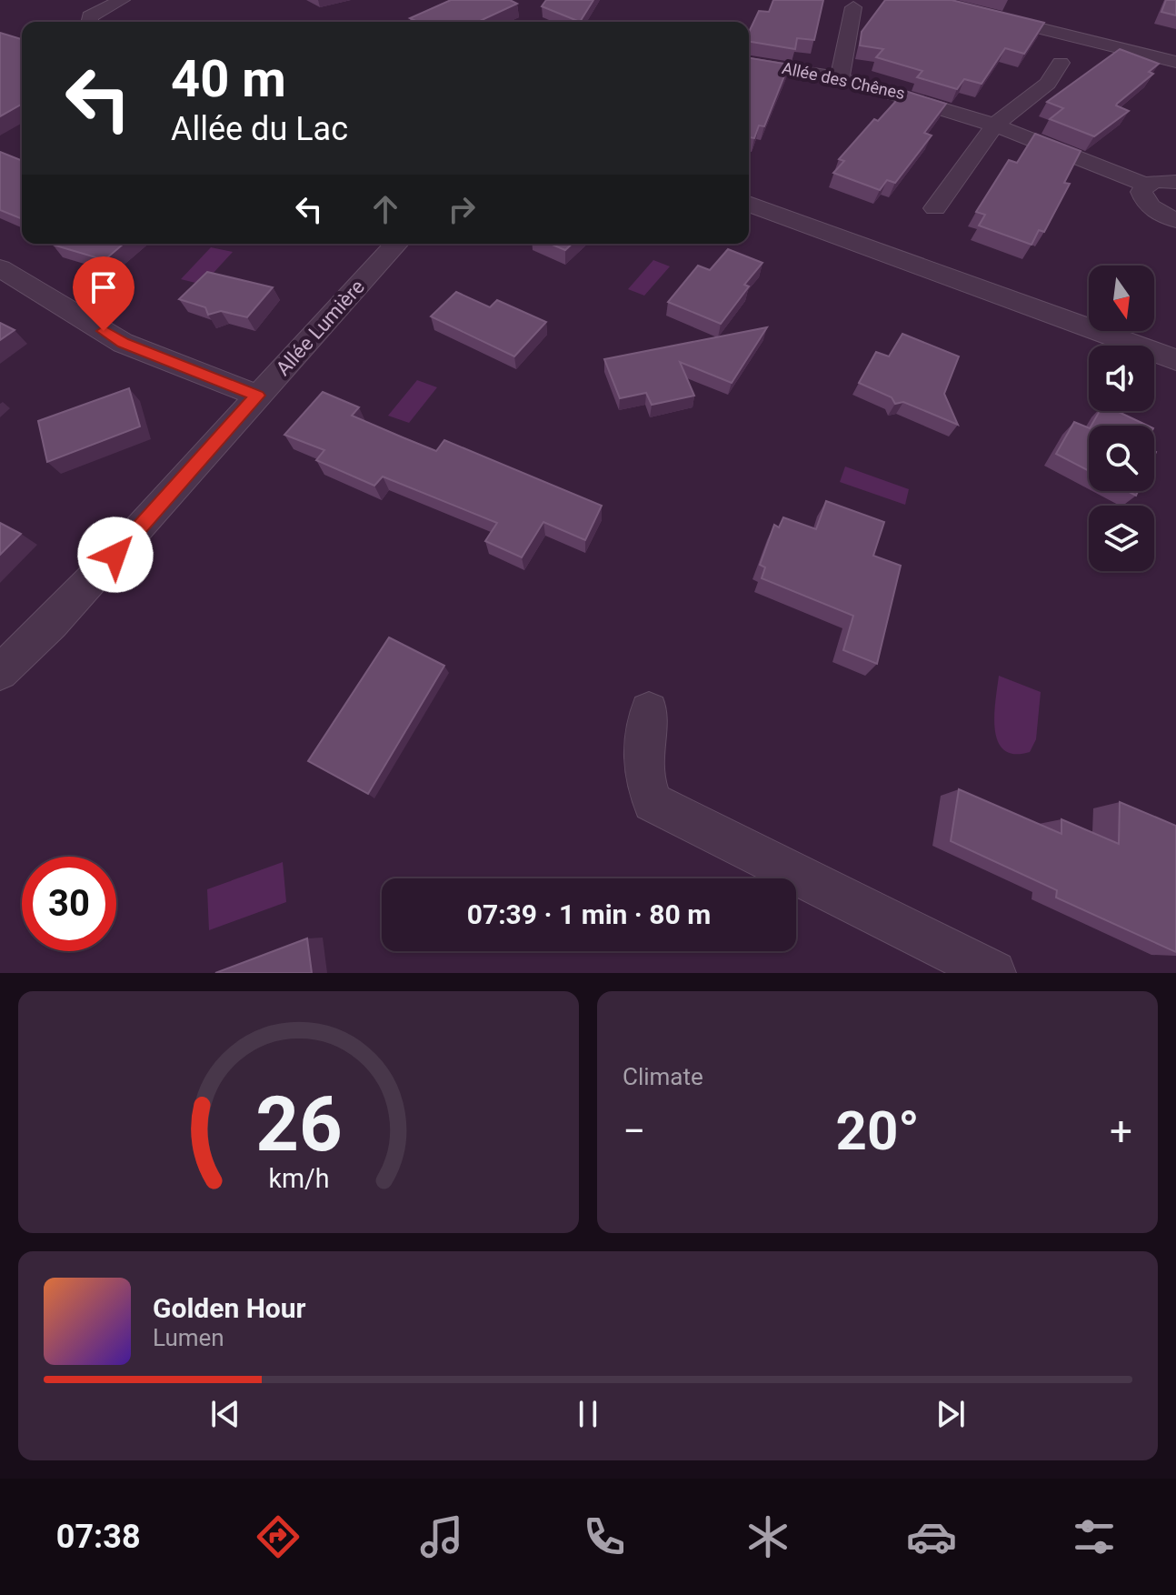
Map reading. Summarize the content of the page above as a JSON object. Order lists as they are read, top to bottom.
{
  "streets": {
    "street": ["Allée des Chênes", "Allée Lumière"]
  },
  "north": "bottom",
  "page": {
    "turn": ["40 m", "Allée du Lac"],
    "limit": "30",
    "trip": "07:39 · 1 min · 80 m",
    "tile": "Climate",
    "heat": ["−", "20°", "+"],
    "song": ["Golden Hour", "Lumen"],
    "tabs": "07:38",
    "gauge": ["26", "km/h"]
  }
}
